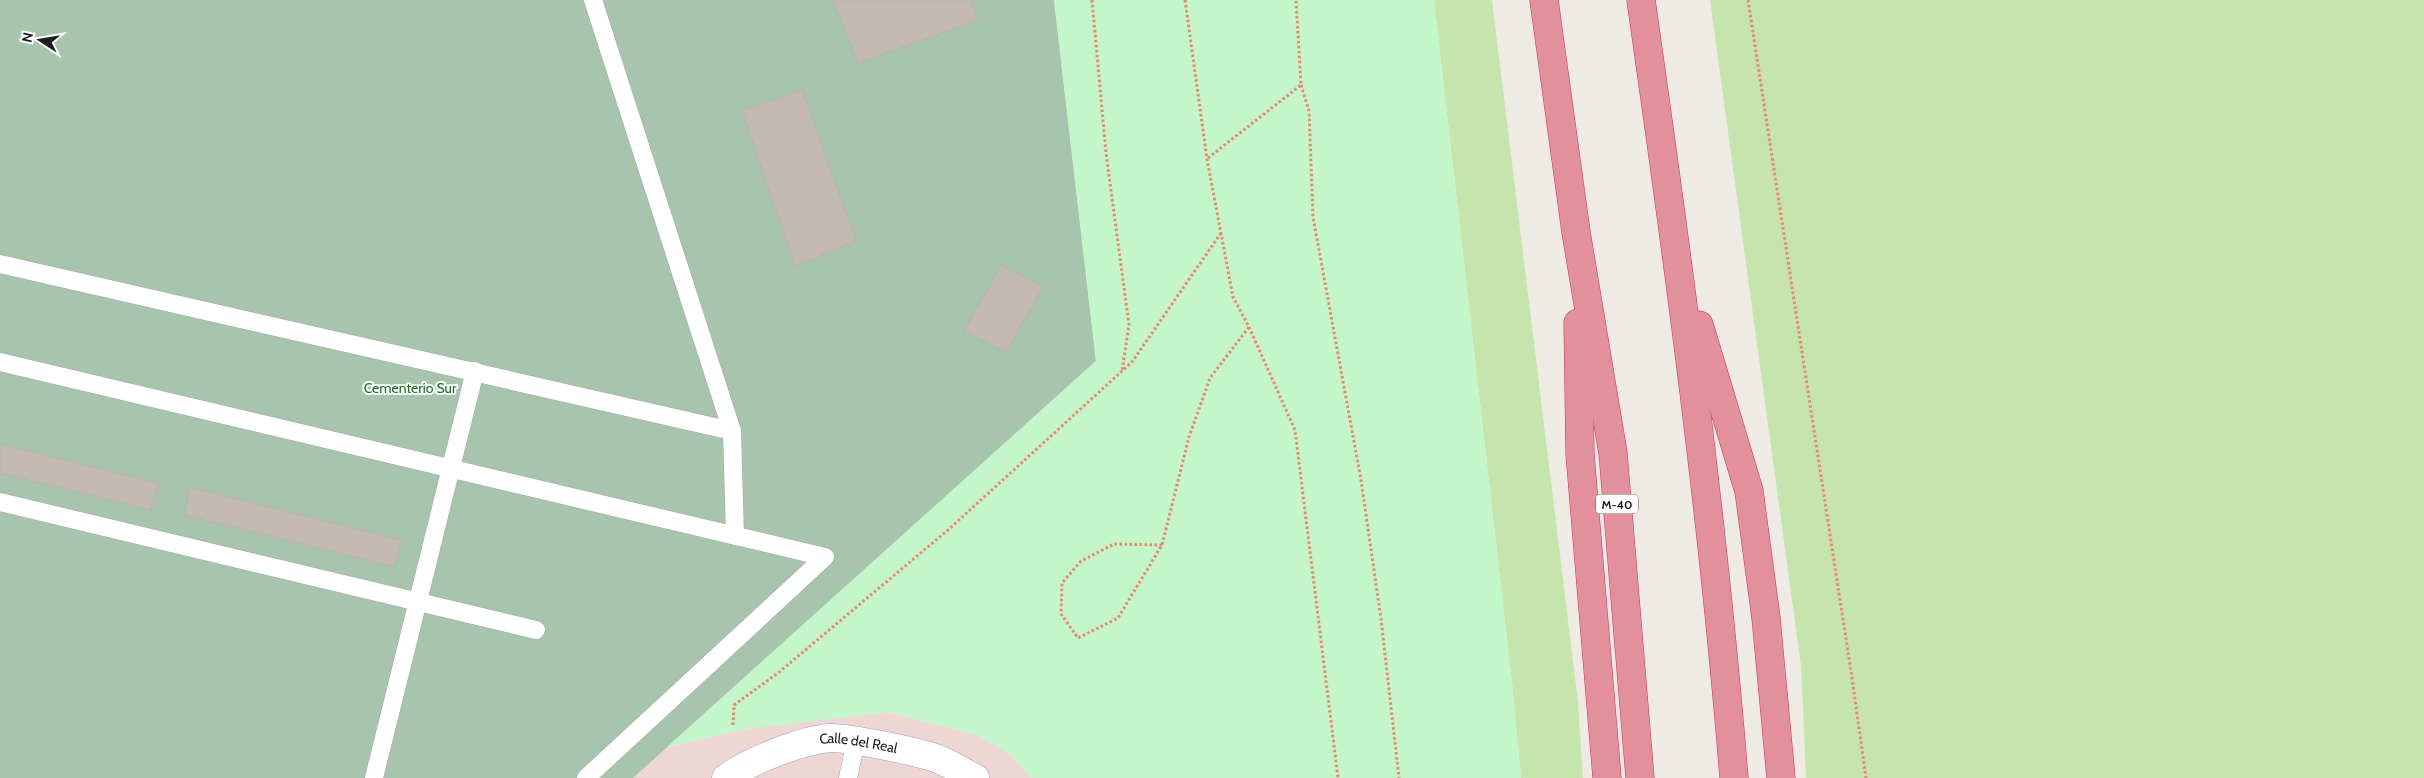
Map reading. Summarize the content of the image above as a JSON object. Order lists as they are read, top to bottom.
{
  "streets": {
    "highway": ["M-40"],
    "street": ["Calle del Real"]
  },
  "parks": ["Cementerio Sur"],
  "north": "left"
}
